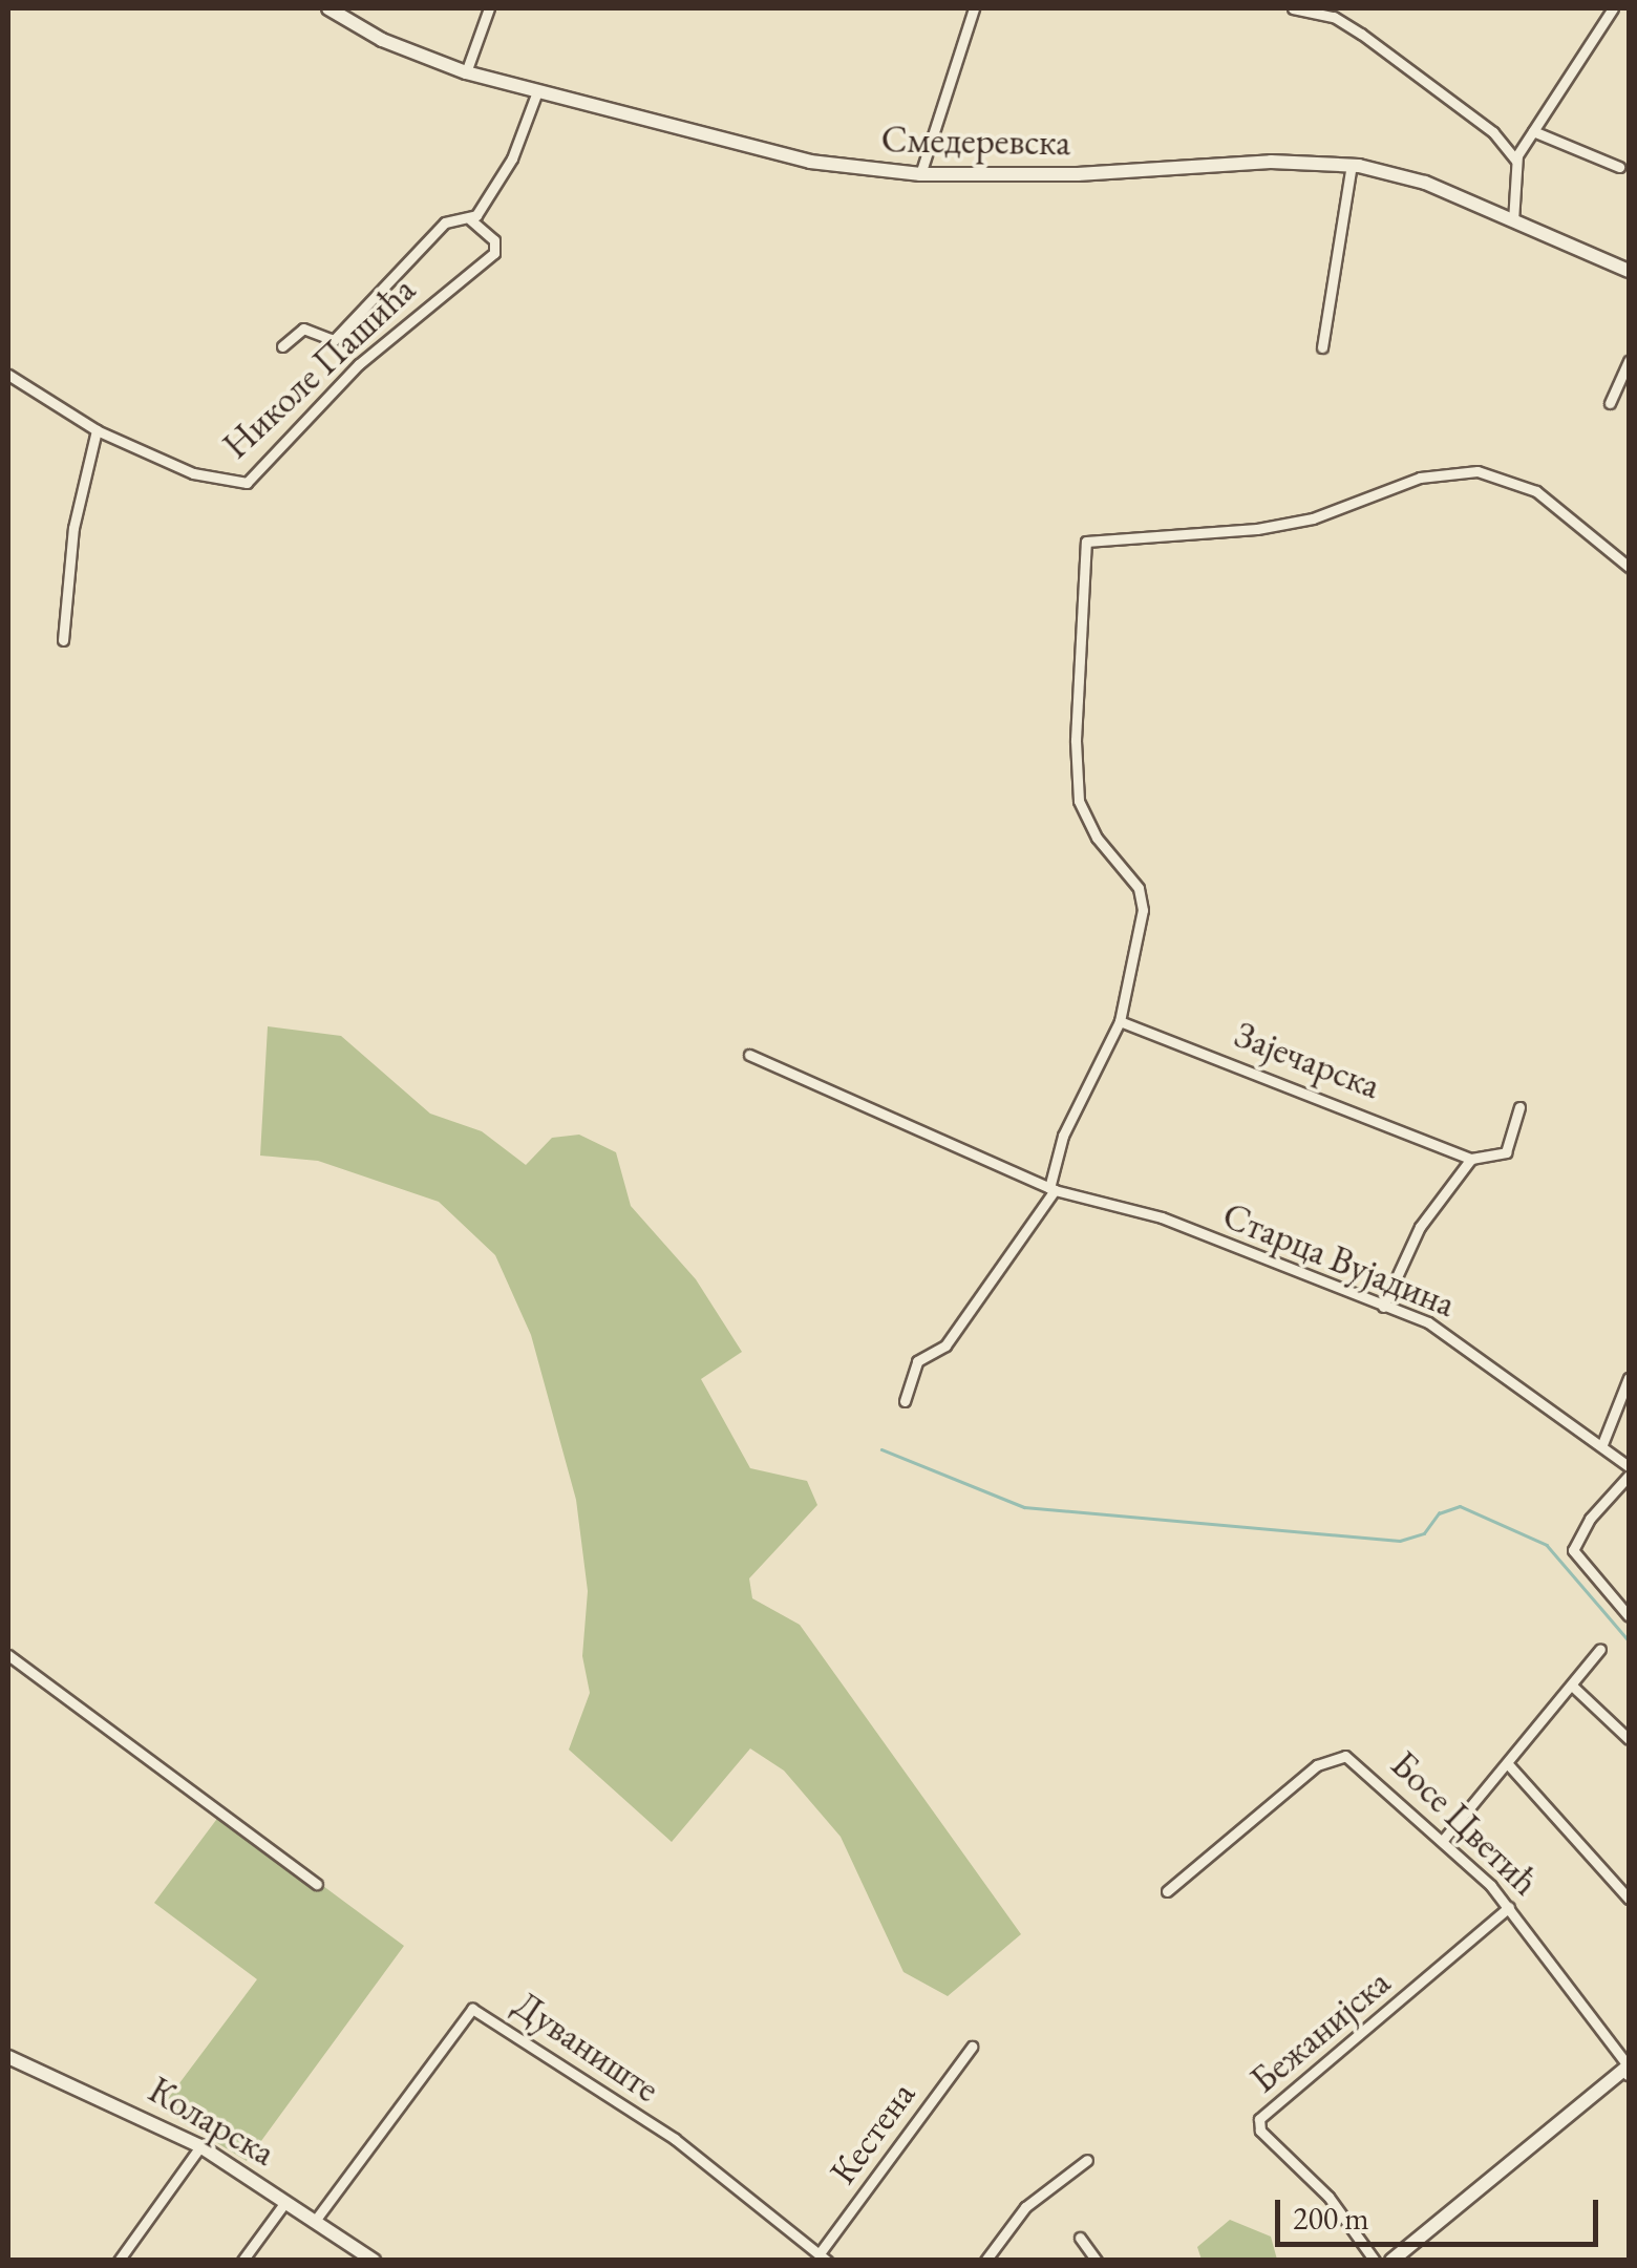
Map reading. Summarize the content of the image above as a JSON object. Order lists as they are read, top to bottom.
{
  "streets": {
    "main road": ["Смедеревска", "Коларска"],
    "street": [
      "Николе Пашића",
      "Зајечарска",
      "Старца Вујадина",
      "Босе Цветић",
      "Бежанијска",
      "Дуваниште",
      "Кестена"
    ]
  },
  "crossings": [
    ["Босе Цветић", "Бежанијска"],
    ["Дуваниште", "Коларска"],
    ["Дуваниште", "Кестена"]
  ],
  "scale_bar": "200 m"
}
